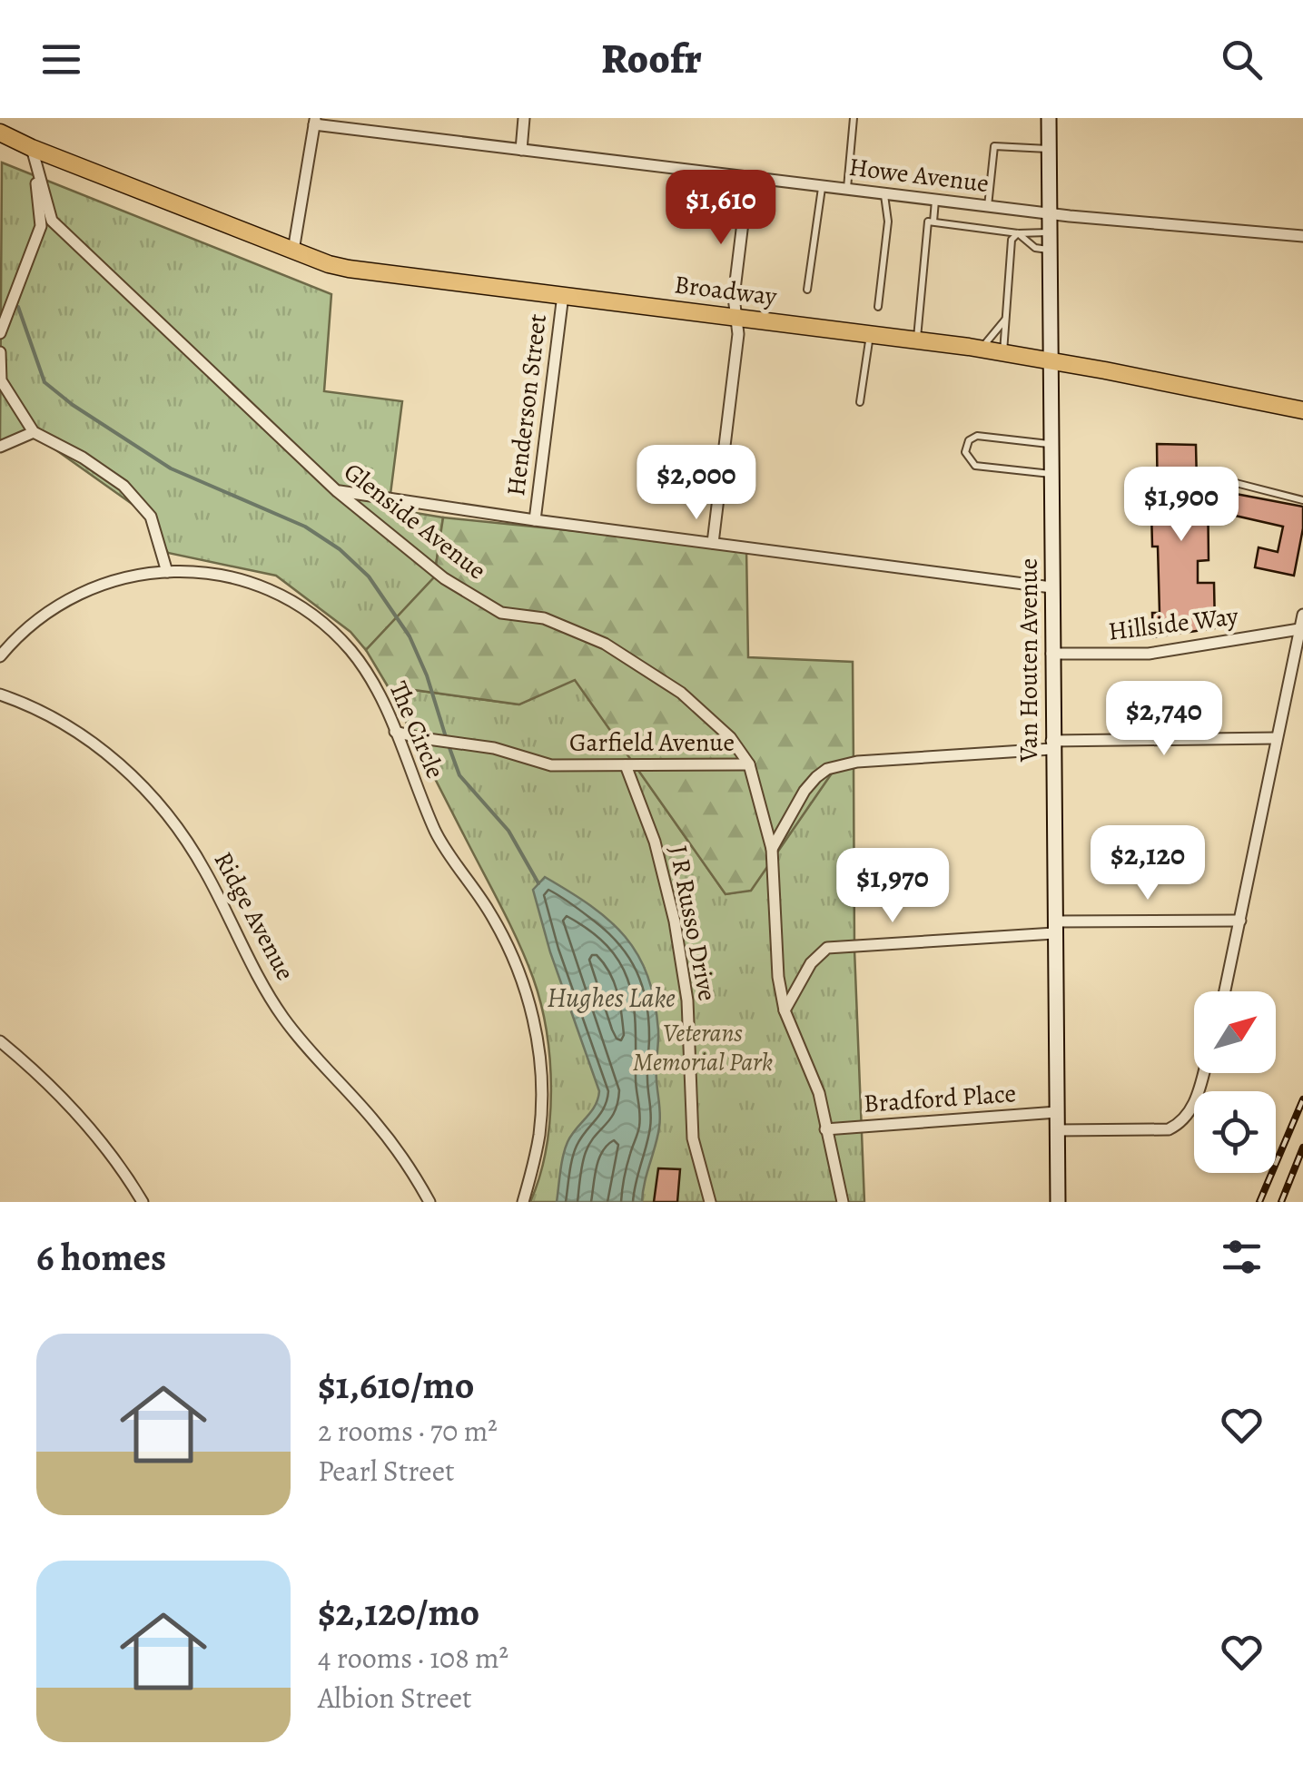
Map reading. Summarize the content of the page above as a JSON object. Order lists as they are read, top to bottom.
{
  "streets": {
    "main road": ["Broadway", "Van Houten Avenue"],
    "street": [
      "Howe Avenue",
      "Henderson Street",
      "Glenside Avenue",
      "Hillside Way",
      "The Circle",
      "Garfield Avenue",
      "Ridge Avenue",
      "J R Russo Drive",
      "Bradford Place"
    ]
  },
  "crossings": [
    ["Howe Avenue", "Van Houten Avenue"],
    ["Broadway", "Henderson Street"],
    ["Broadway", "Glenside Avenue"],
    ["Broadway", "Van Houten Avenue"],
    ["Glenside Avenue", "Garfield Avenue"],
    ["Glenside Avenue", "Bradford Place"],
    ["Hillside Way", "Van Houten Avenue"],
    ["Van Houten Avenue", "Bradford Place"],
    ["The Circle", "Garfield Avenue"],
    ["Garfield Avenue", "J R Russo Drive"]
  ],
  "water": ["Hughes Lake"],
  "parks": ["Veterans Memorial Park"],
  "north": "top right",
  "page": {
    "header": "Roofr",
    "price": [
      "$1,610",
      "$2,000",
      "$1,900",
      "$2,740",
      "$2,120",
      "$1,970"
    ],
    "heading": "6 homes",
    "list": [
      {
        "name": "$1,610/mo",
        "note": "2 rooms · 70 m² · Pearl Street"
      },
      {
        "name": "$2,120/mo",
        "note": "4 rooms · 108 m² · Albion Street"
      }
    ]
  }
}
